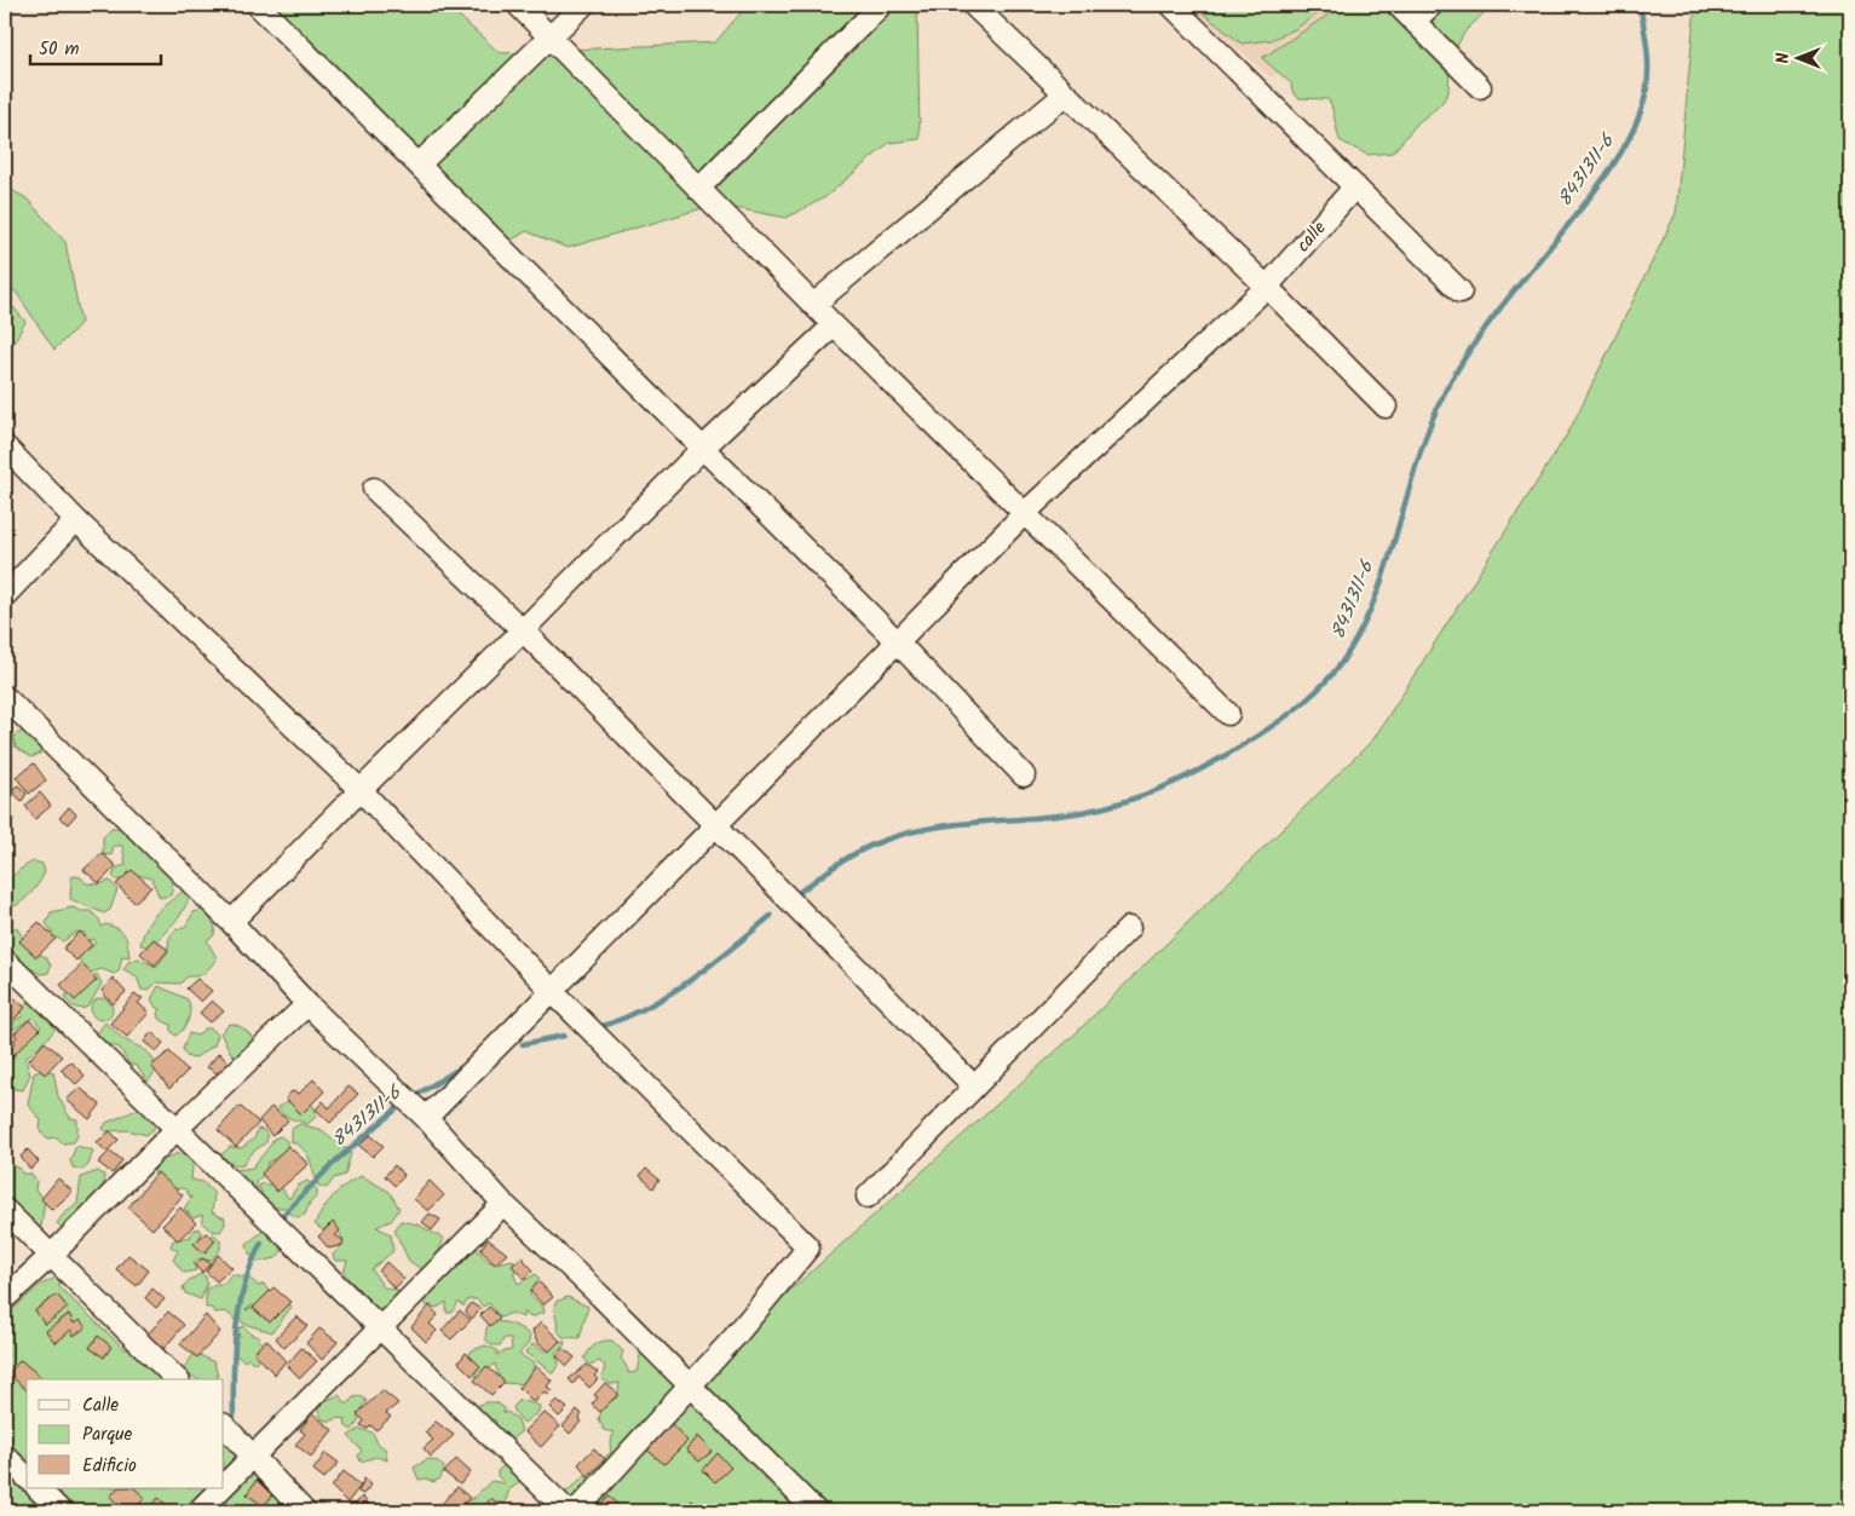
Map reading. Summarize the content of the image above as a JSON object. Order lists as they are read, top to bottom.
{
  "streets": {
    "street": ["calle"]
  },
  "water": ["8431311-6"],
  "legend": ["Calle", "Parque", "Edificio"],
  "scale_bar": "50 m",
  "north": "left"
}
